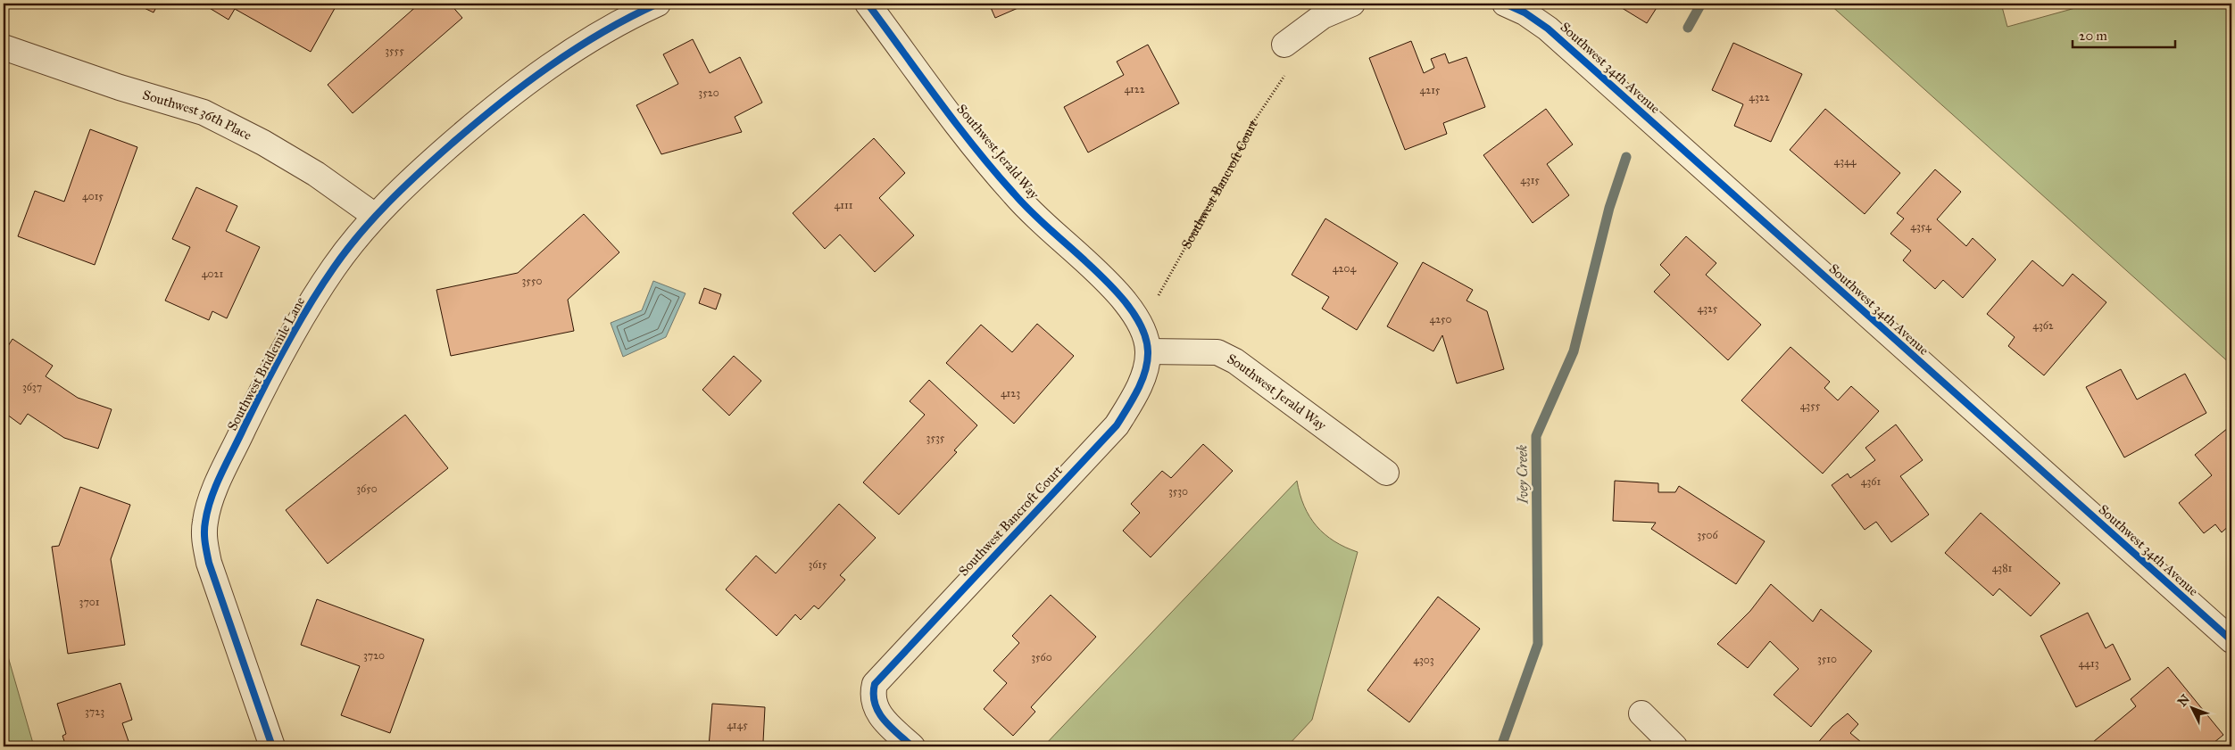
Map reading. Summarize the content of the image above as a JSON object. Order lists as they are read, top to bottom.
{
  "streets": {
    "street": [
      "Southwest 34th Avenue",
      "Southwest 36th Place",
      "Southwest Jerald Way",
      "Southwest Bancroft Court",
      "Southwest Bridlemile Lane"
    ]
  },
  "crossings": [
    ["Southwest 36th Place", "Southwest Bridlemile Lane"],
    ["Southwest Jerald Way", "Southwest Bancroft Court"]
  ],
  "water": ["Ivey Creek"],
  "house_numbers": [
    "3555",
    "4122",
    "4215",
    "3520",
    "4322",
    "4344",
    "4315",
    "4015",
    "4111",
    "4354",
    "4204",
    "4021",
    "3550",
    "4325",
    "4250",
    "4362",
    "3637",
    "4123",
    "4355",
    "3535",
    "4361",
    "3650",
    "3530",
    "3506",
    "3615",
    "4381",
    "3701",
    "3720",
    "3560",
    "3510",
    "4303",
    "4413",
    "3723",
    "4145"
  ],
  "scale_bar": "20 m",
  "north": "top left"
}
